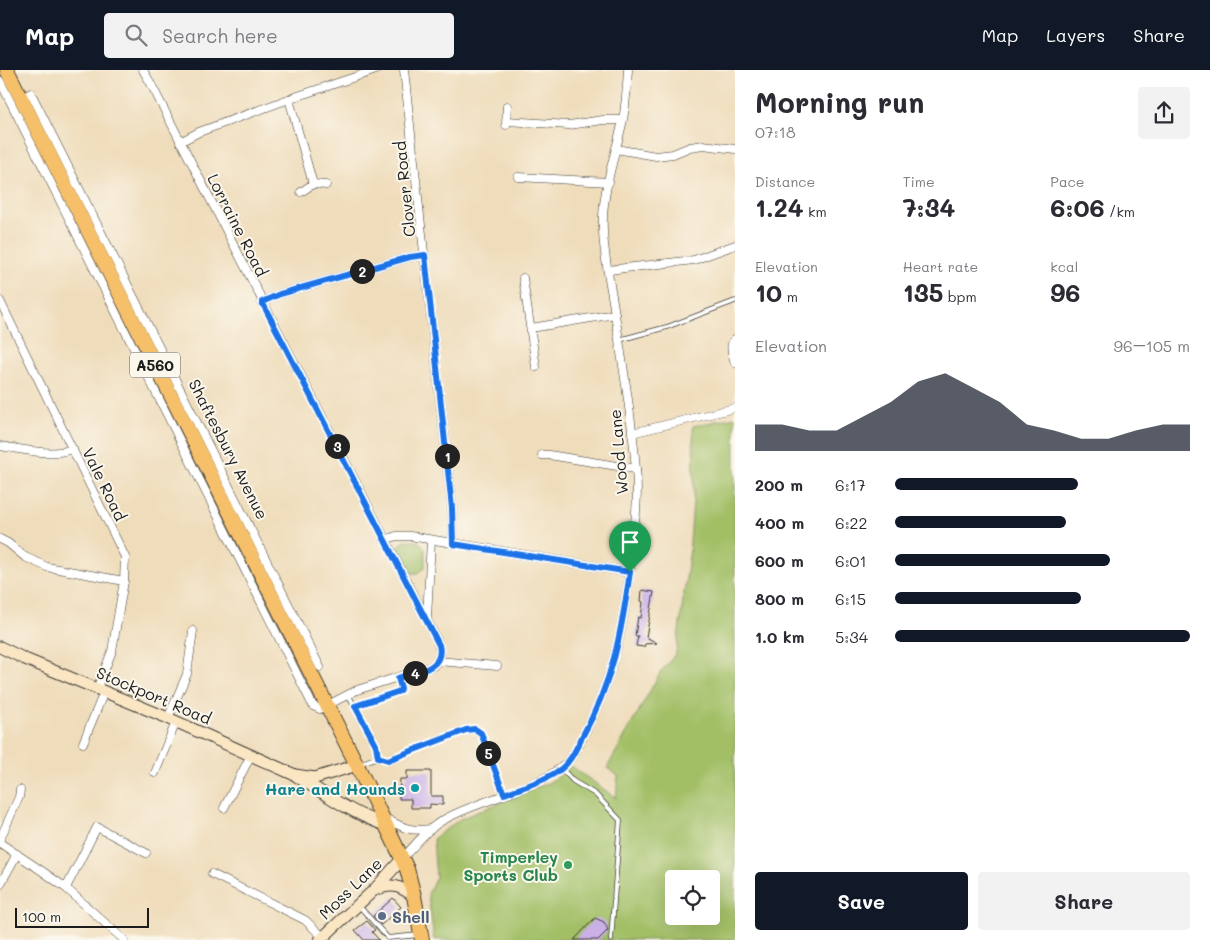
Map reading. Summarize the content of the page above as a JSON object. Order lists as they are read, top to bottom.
{
  "streets": {
    "highway": ["A560", "Shaftesbury Avenue"],
    "main road": ["Stockport Road", "Moss Lane"],
    "street": [
      "Clover Road",
      "Lorraine Road",
      "Wood Lane",
      "Vale Road"
    ]
  },
  "crossings": [
    ["A560", "Shaftesbury Avenue"],
    ["A560", "Wood Lane"],
    ["A560", "Stockport Road"],
    ["A560", "Moss Lane"],
    ["Shaftesbury Avenue", "Stockport Road"],
    ["Wood Lane", "Stockport Road"],
    ["Wood Lane", "Moss Lane"],
    ["Vale Road", "Stockport Road"]
  ],
  "places": ["Hare and Hounds", "Timperley Sports Club", "Shell"],
  "scale_bar": "100 m",
  "page": {
    "header": "Map",
    "search": "Search here",
    "nav": ["Map", "Layers", "Share"],
    "heading": ["Morning run", "07:18"],
    "stats": [
      ["Distance", "1.24 km"],
      ["Time", "7:34"],
      ["Pace", "6:06 /km"],
      ["Elevation", "10 m"],
      ["Heart rate", "135 bpm"],
      ["kcal", "96"]
    ],
    "pins": [
      "2",
      "3",
      "1",
      "4",
      "5"
    ],
    "chart": ["Elevation", "96–105 m"],
    "list": [
      {
        "name": "200 m",
        "note": "6:17"
      },
      {
        "name": "400 m",
        "note": "6:22"
      },
      {
        "name": "600 m",
        "note": "6:01"
      },
      {
        "name": "800 m",
        "note": "6:15"
      },
      {
        "name": "1.0 km",
        "note": "5:34"
      }
    ],
    "buttons": ["Save", "Share"],
    "scale": "100 m"
  }
}
